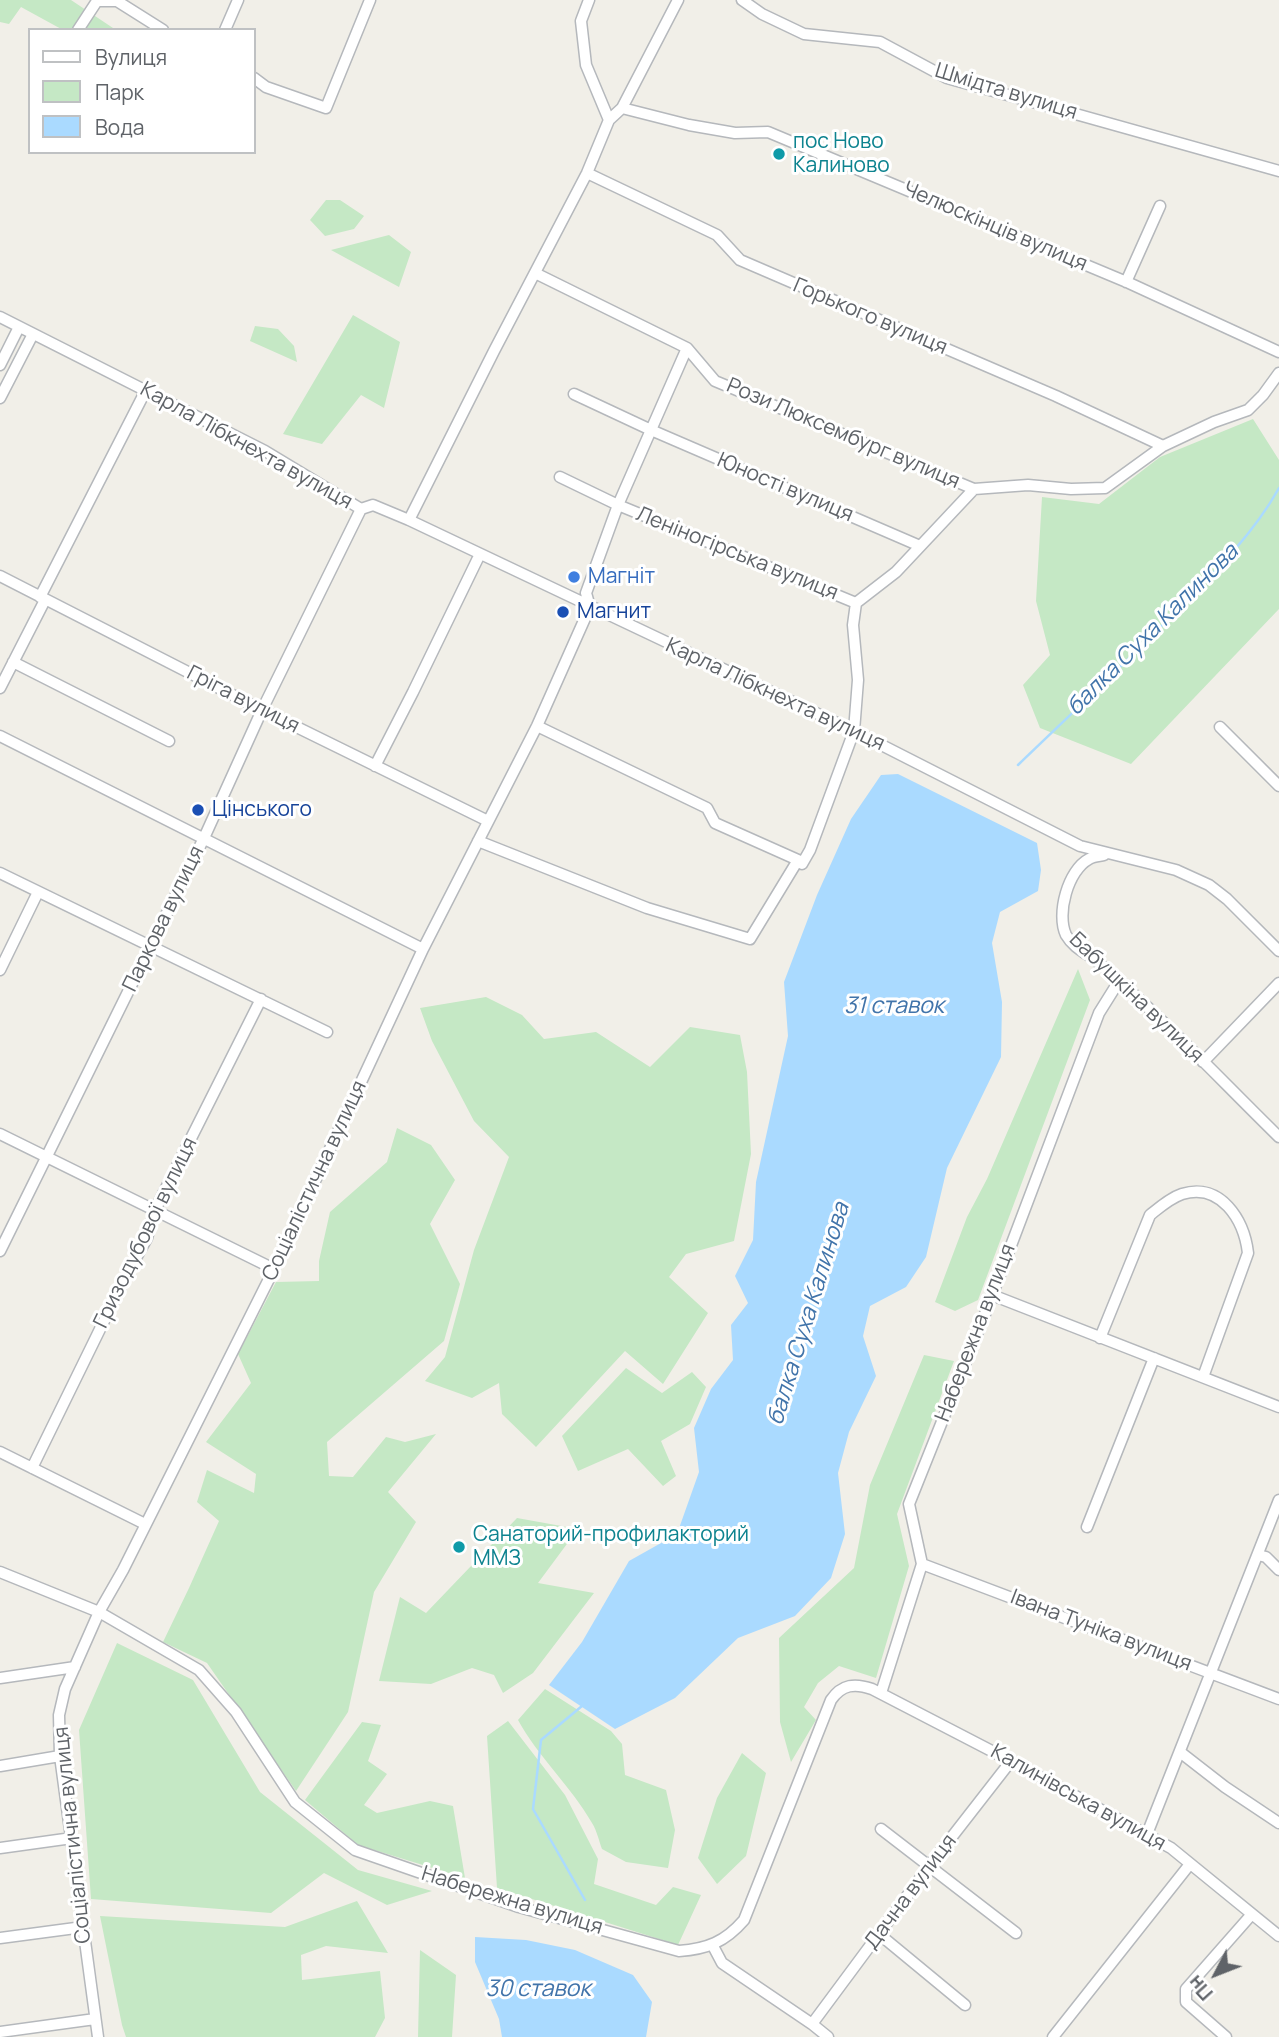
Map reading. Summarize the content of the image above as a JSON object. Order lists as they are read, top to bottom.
{
  "streets": {
    "street": [
      "Шмідта вулиця",
      "Челюскінців вулиця",
      "Горького вулиця",
      "Рози Люксембург вулиця",
      "Карла Лібкнехта вулиця",
      "Юності вулиця",
      "Леніногірська вулиця",
      "Гріга вулиця",
      "Паркова вулиця",
      "Бабушкіна вулиця",
      "Соціалістична вулиця",
      "Гризодубової вулиця",
      "Набережна вулиця",
      "Івана Туніка вулиця",
      "Калинівська вулиця",
      "Дачна вулиця"
    ]
  },
  "crossings": [
    ["Рози Люксембург вулиця", "Соціалістична вулиця"],
    ["Карла Лібкнехта вулиця", "Паркова вулиця"],
    ["Карла Лібкнехта вулиця", "Бабушкіна вулиця"],
    ["Карла Лібкнехта вулиця", "Соціалістична вулиця"],
    ["Юності вулиця", "Соціалістична вулиця"],
    ["Леніногірська вулиця", "Соціалістична вулиця"],
    ["Гріга вулиця", "Паркова вулиця"],
    ["Гріга вулиця", "Соціалістична вулиця"],
    ["Бабушкіна вулиця", "Набережна вулиця"],
    ["Соціалістична вулиця", "Набережна вулиця"],
    ["Набережна вулиця", "Івана Туніка вулиця"],
    ["Набережна вулиця", "Калинівська вулиця"],
    ["Калинівська вулиця", "Дачна вулиця"]
  ],
  "water": ["балка Суха Калинова", "31 ставок", "30 ставок"],
  "places": [
    "пос Ново Калиново",
    "Магніт",
    "Магнит",
    "Цінського",
    "Санаторий-профилакторий ММЗ"
  ],
  "legend": ["Вулиця", "Парк", "Вода"],
  "north": "bottom left"
}
